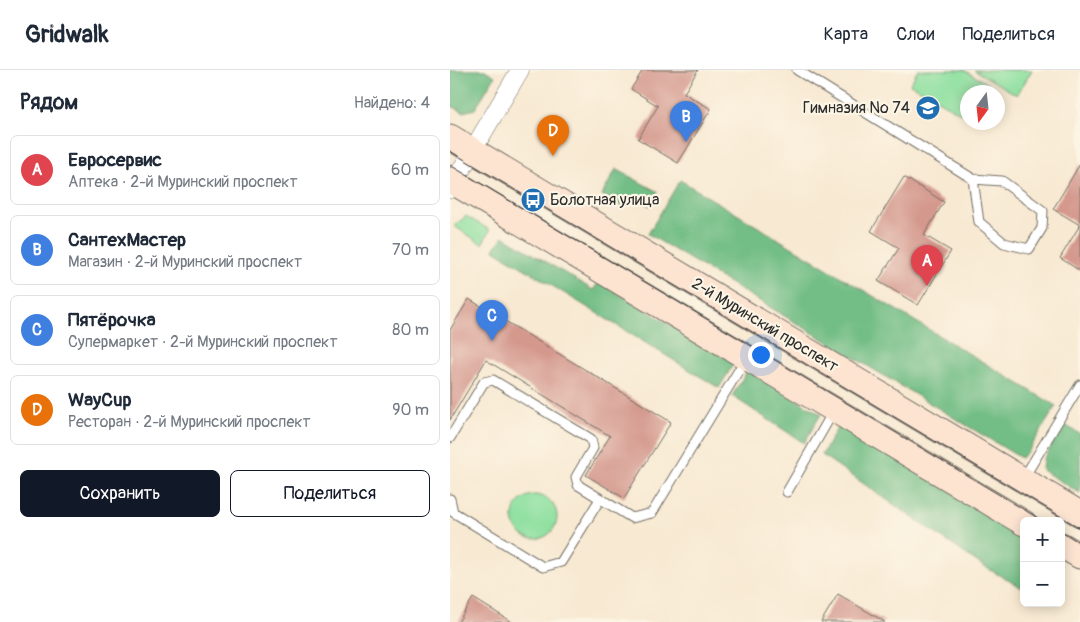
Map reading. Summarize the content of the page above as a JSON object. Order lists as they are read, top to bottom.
{
  "streets": {
    "main road": ["2-й Муринский проспект"]
  },
  "places": {
    "school or university": ["Гимназия № 74"],
    "bus stop": ["Болотная улица"]
  },
  "north": "bottom",
  "page": {
    "header": "Gridwalk",
    "nav": ["Карта", "Слои", "Поделиться"],
    "heading": ["Рядом", "Найдено: 4"],
    "pins": [
      "B",
      "D",
      "A",
      "C"
    ],
    "list": [
      {
        "mark": "A",
        "name": "Евросервис",
        "note": "Аптека · 2-й Муринский проспект",
        "value": "60 m"
      },
      {
        "mark": "B",
        "name": "СантехМастер",
        "note": "Магазин · 2-й Муринский проспект",
        "value": "70 m"
      },
      {
        "mark": "C",
        "name": "Пятёрочка",
        "note": "Супермаркет · 2-й Муринский проспект",
        "value": "80 m"
      },
      {
        "mark": "D",
        "name": "WayCup",
        "note": "Ресторан · 2-й Муринский проспект",
        "value": "90 m"
      }
    ],
    "buttons": ["Сохранить", "Поделиться"],
    "map_buttons": ["+", "−"]
  }
}
